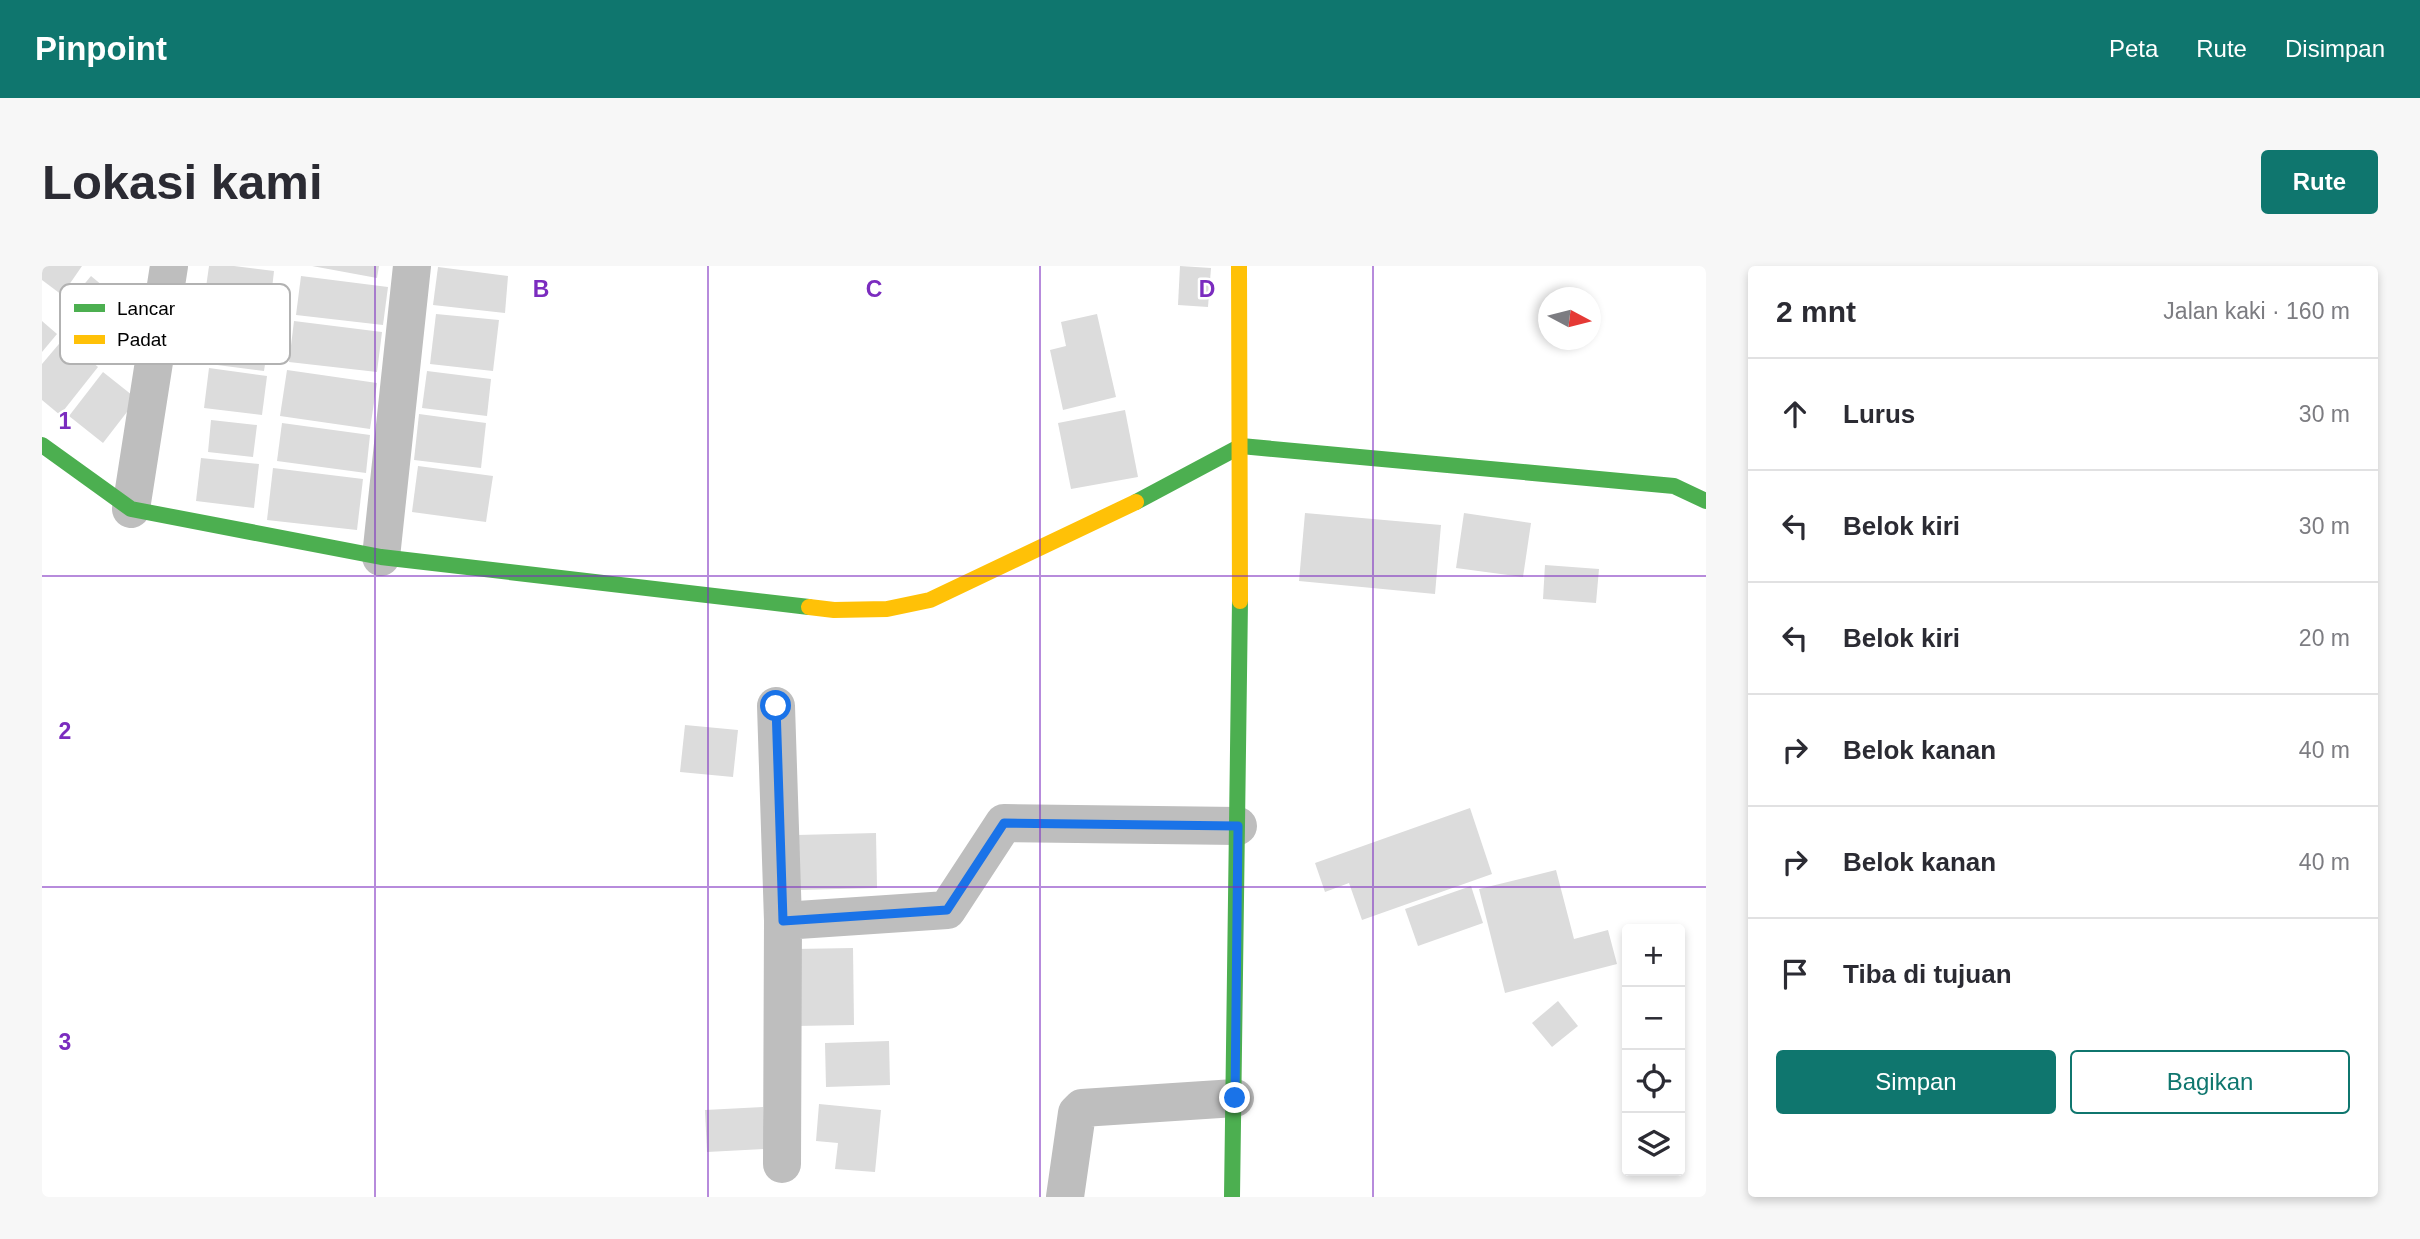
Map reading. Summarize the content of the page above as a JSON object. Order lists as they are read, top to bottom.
{
  "legend": ["Lancar", "Padat"],
  "north": "right",
  "page": {
    "header": "Pinpoint",
    "nav": ["Peta", "Rute", "Disimpan"],
    "buttons": [
      "Rute",
      ["Simpan", "Bagikan"]
    ],
    "title": "Lokasi kami",
    "heading": ["2 mnt", "Jalan kaki · 160 m"],
    "list": [
      ["Lurus", "30 m"],
      ["Belok kiri", "30 m"],
      ["Belok kiri", "20 m"],
      ["Belok kanan", "40 m"],
      ["Belok kanan", "40 m"],
      "Tiba di tujuan"
    ],
    "map_buttons": ["+", "−"]
  },
  "grid": {
    "columns": ["B", "C", "D"],
    "rows": ["1", "2", "3"]
  }
}
